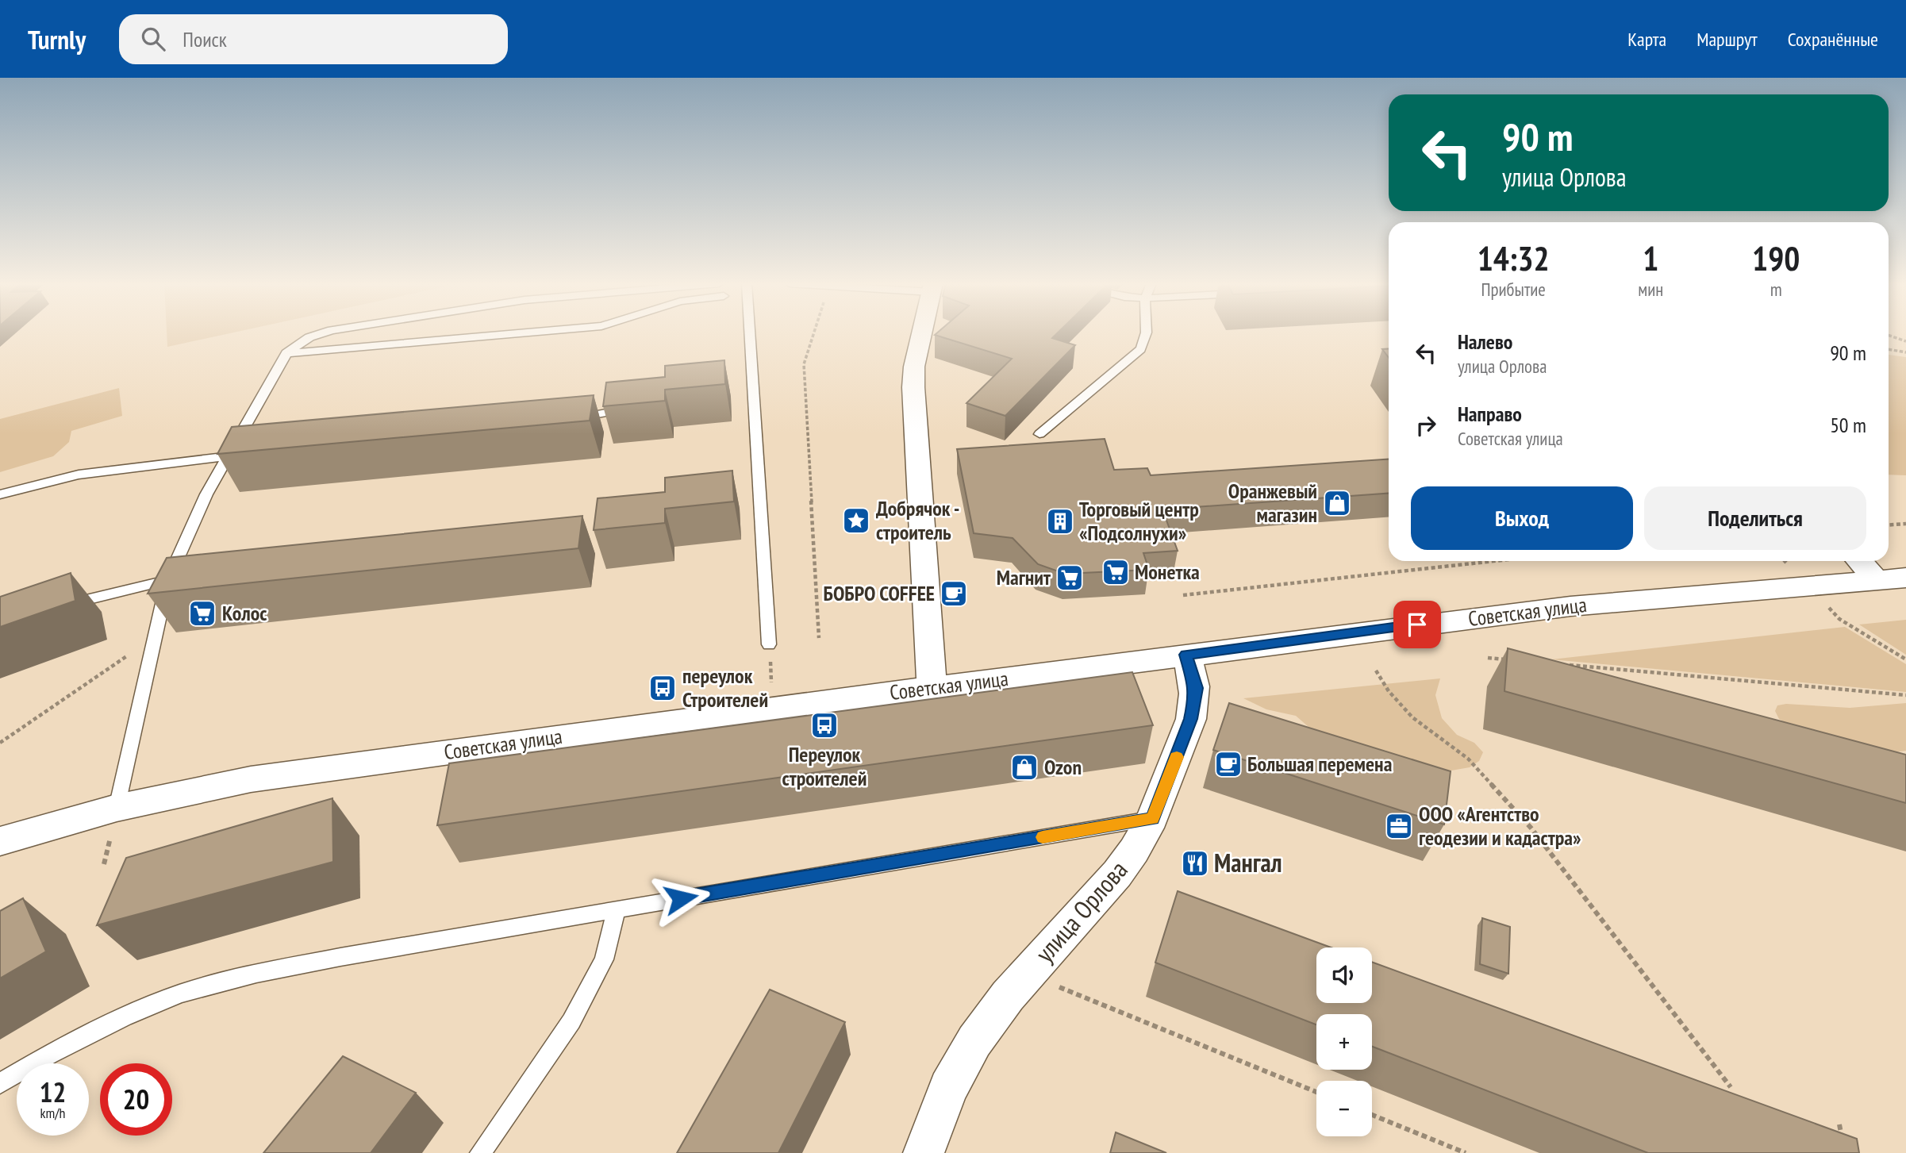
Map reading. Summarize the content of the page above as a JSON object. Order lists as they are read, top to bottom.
{
  "streets": {
    "street": ["Советская улица", "улица Орлова"]
  },
  "crossings": [
    ["Советская улица", "улица Орлова"]
  ],
  "places": {
    "shop": ["Оранжевый магазин", "Ozon"],
    "place": ["Добрячок - строитель"],
    "building": ["Торговый центр «Подсолнухи»"],
    "supermarket": ["Монетка", "Магнит", "Колос"],
    "cafe": ["БОБРО COFFEE", "Большая перемена"],
    "bus stop": ["переулок Строителей", "Переулок строителей"],
    "office": ["ООО «Агентство геодезии и кадастра»"],
    "restaurant": ["Мангал"]
  },
  "page": {
    "header": "Turnly",
    "search": "Поиск",
    "nav": ["Карта", "Маршрут", "Сохранённые"],
    "turn": ["90 m", "улица Орлова"],
    "eta": [
      "14:32",
      "Прибытие",
      "1",
      "мин",
      "190",
      "m"
    ],
    "list": [
      {
        "name": "Налево",
        "note": "улица Орлова",
        "value": "90 m"
      },
      {
        "name": "Направо",
        "note": "Советская улица",
        "value": "50 m"
      }
    ],
    "buttons": ["Выход", "Поделиться"],
    "map_buttons": ["+", "−"],
    "speed": "12 km/h",
    "limit": "20"
  }
}
